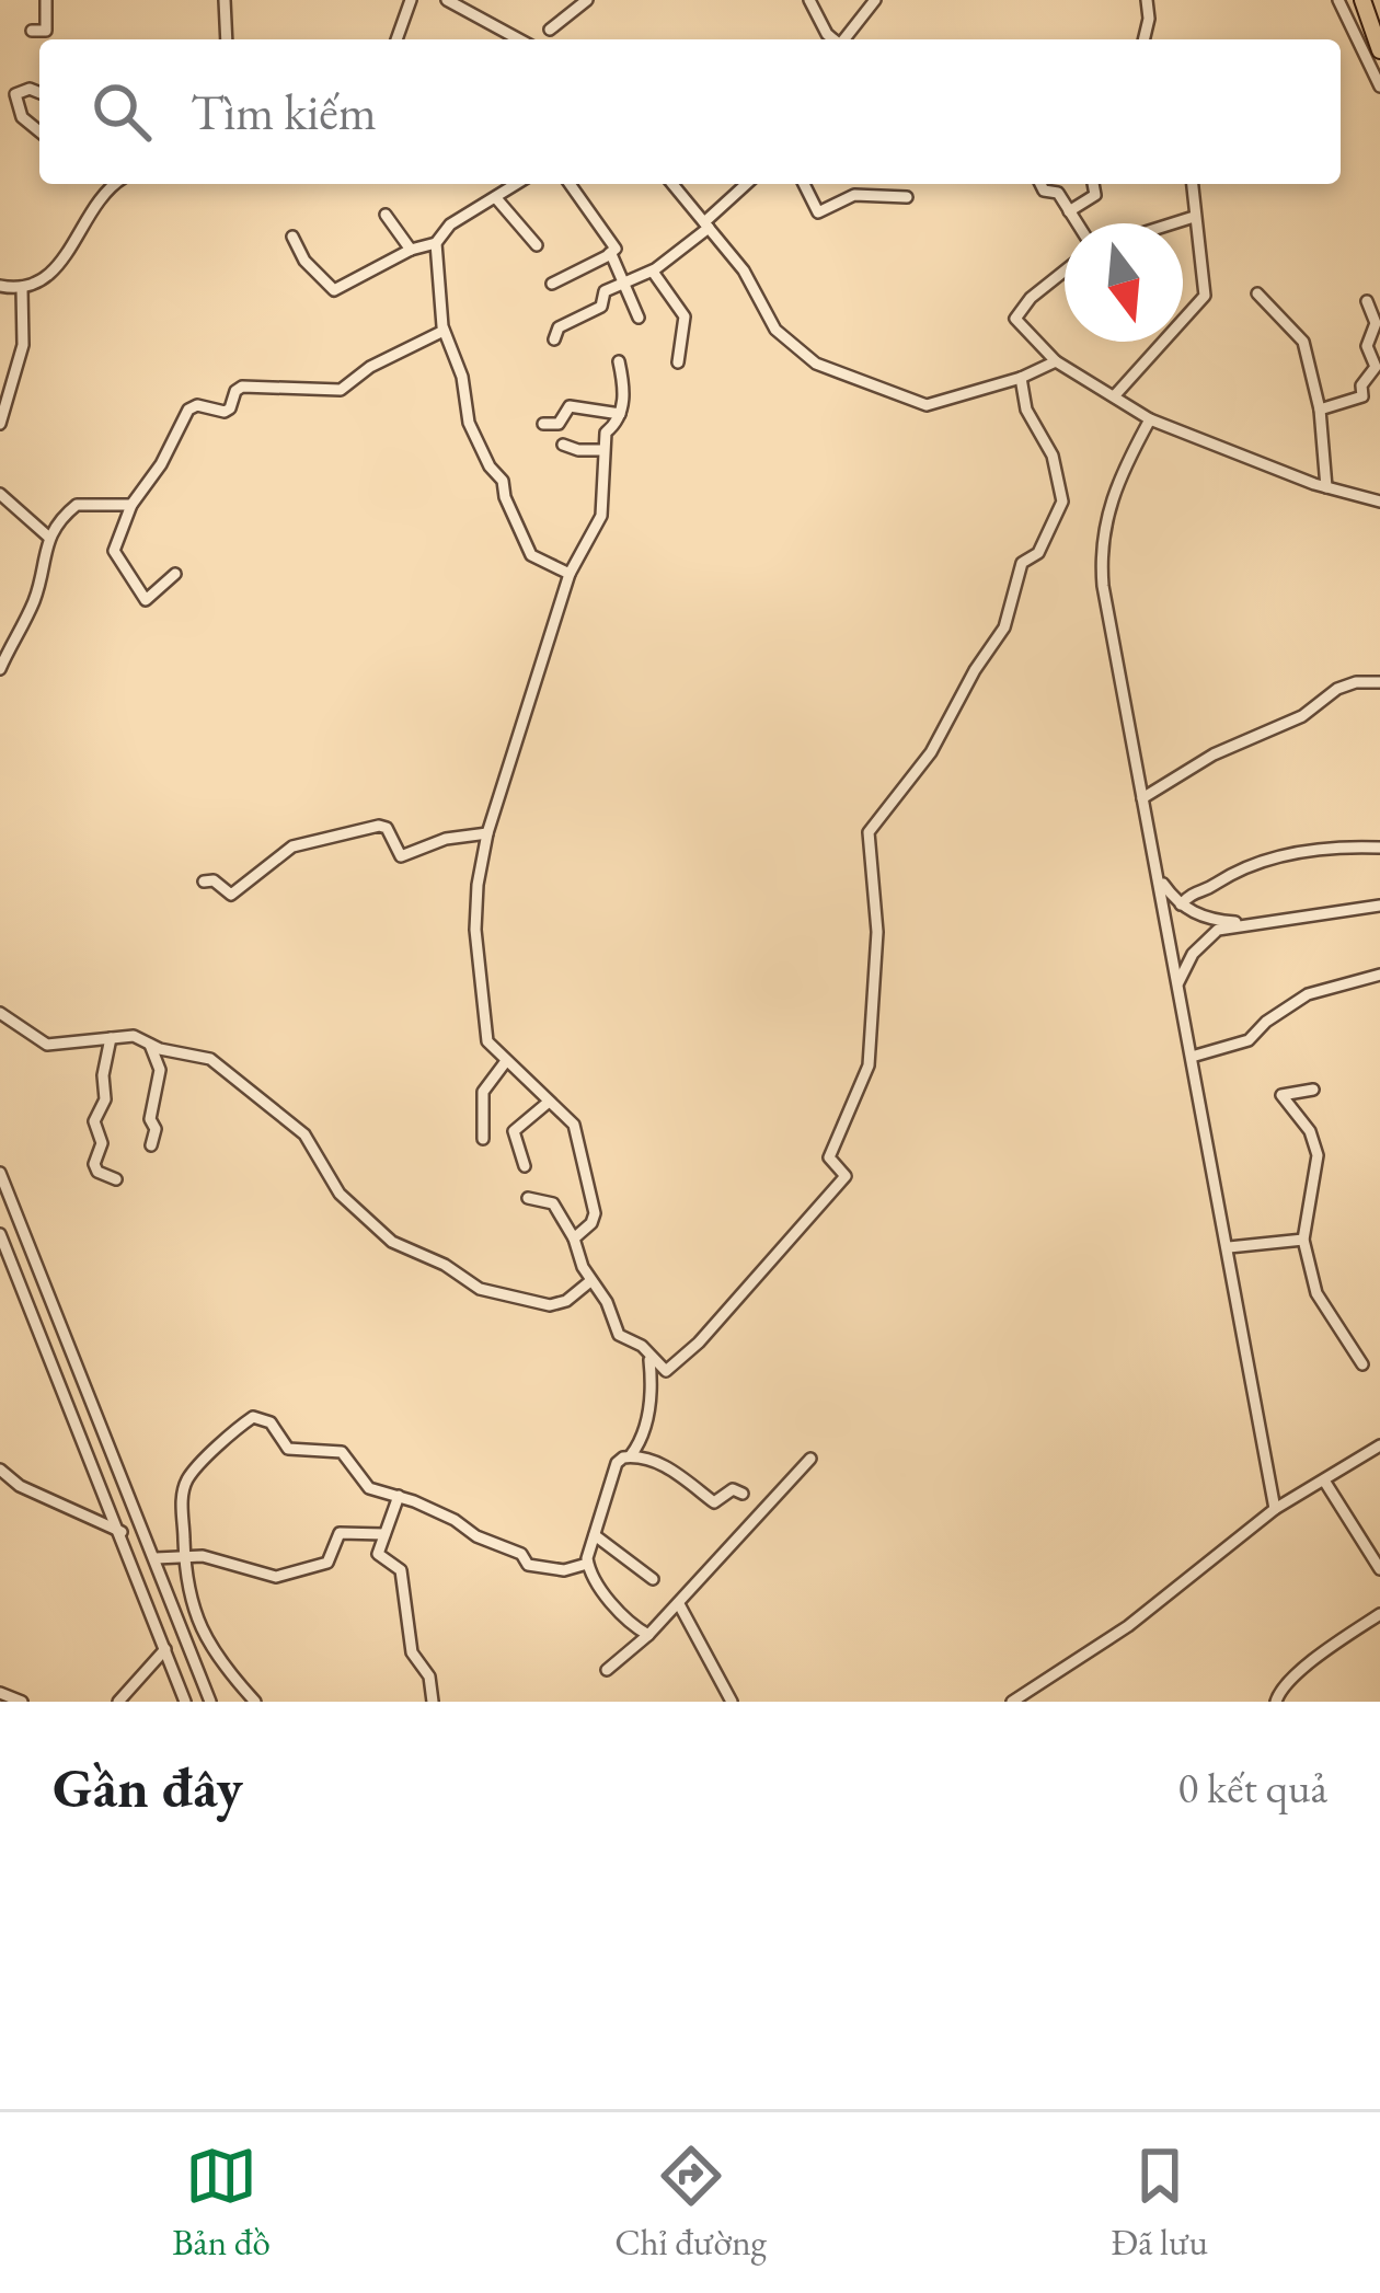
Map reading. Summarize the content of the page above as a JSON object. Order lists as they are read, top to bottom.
{
  "north": "bottom",
  "page": {
    "search": "Tìm kiếm",
    "heading": ["Gần đây", "0 kết quả"],
    "nav": ["Bản đồ", "Chỉ đường", "Đã lưu"]
  }
}
